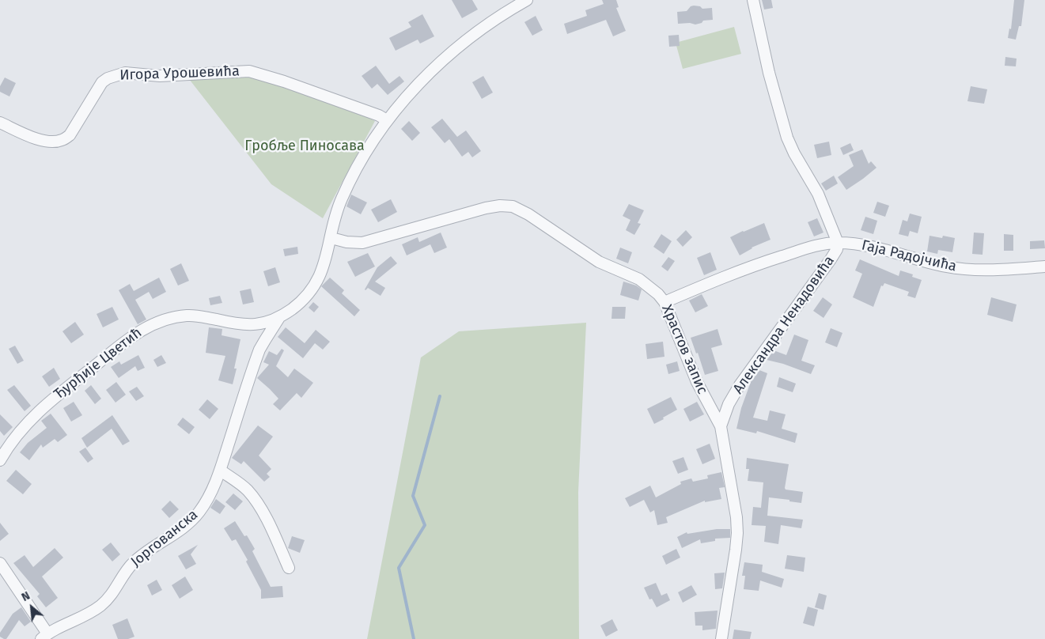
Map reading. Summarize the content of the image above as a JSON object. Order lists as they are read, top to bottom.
{
  "streets": {
    "street": [
      "Игора Урошевића",
      "Гаја Радојчића",
      "Александра Ненадовића",
      "Храстов запис",
      "Ђурђије Цветић",
      "Јоргованска"
    ]
  },
  "crossings": [
    ["Игора Урошевића", "Ђурђије Цветић"],
    ["Гаја Радојчића", "Александра Ненадовића"],
    ["Гаја Радојчића", "Храстов запис"],
    ["Александра Ненадовића", "Храстов запис"],
    ["Храстов запис", "Ђурђије Цветић"],
    ["Ђурђије Цветић", "Јоргованска"]
  ],
  "parks": ["Гробље Пиносава"],
  "north": "top left"
}
